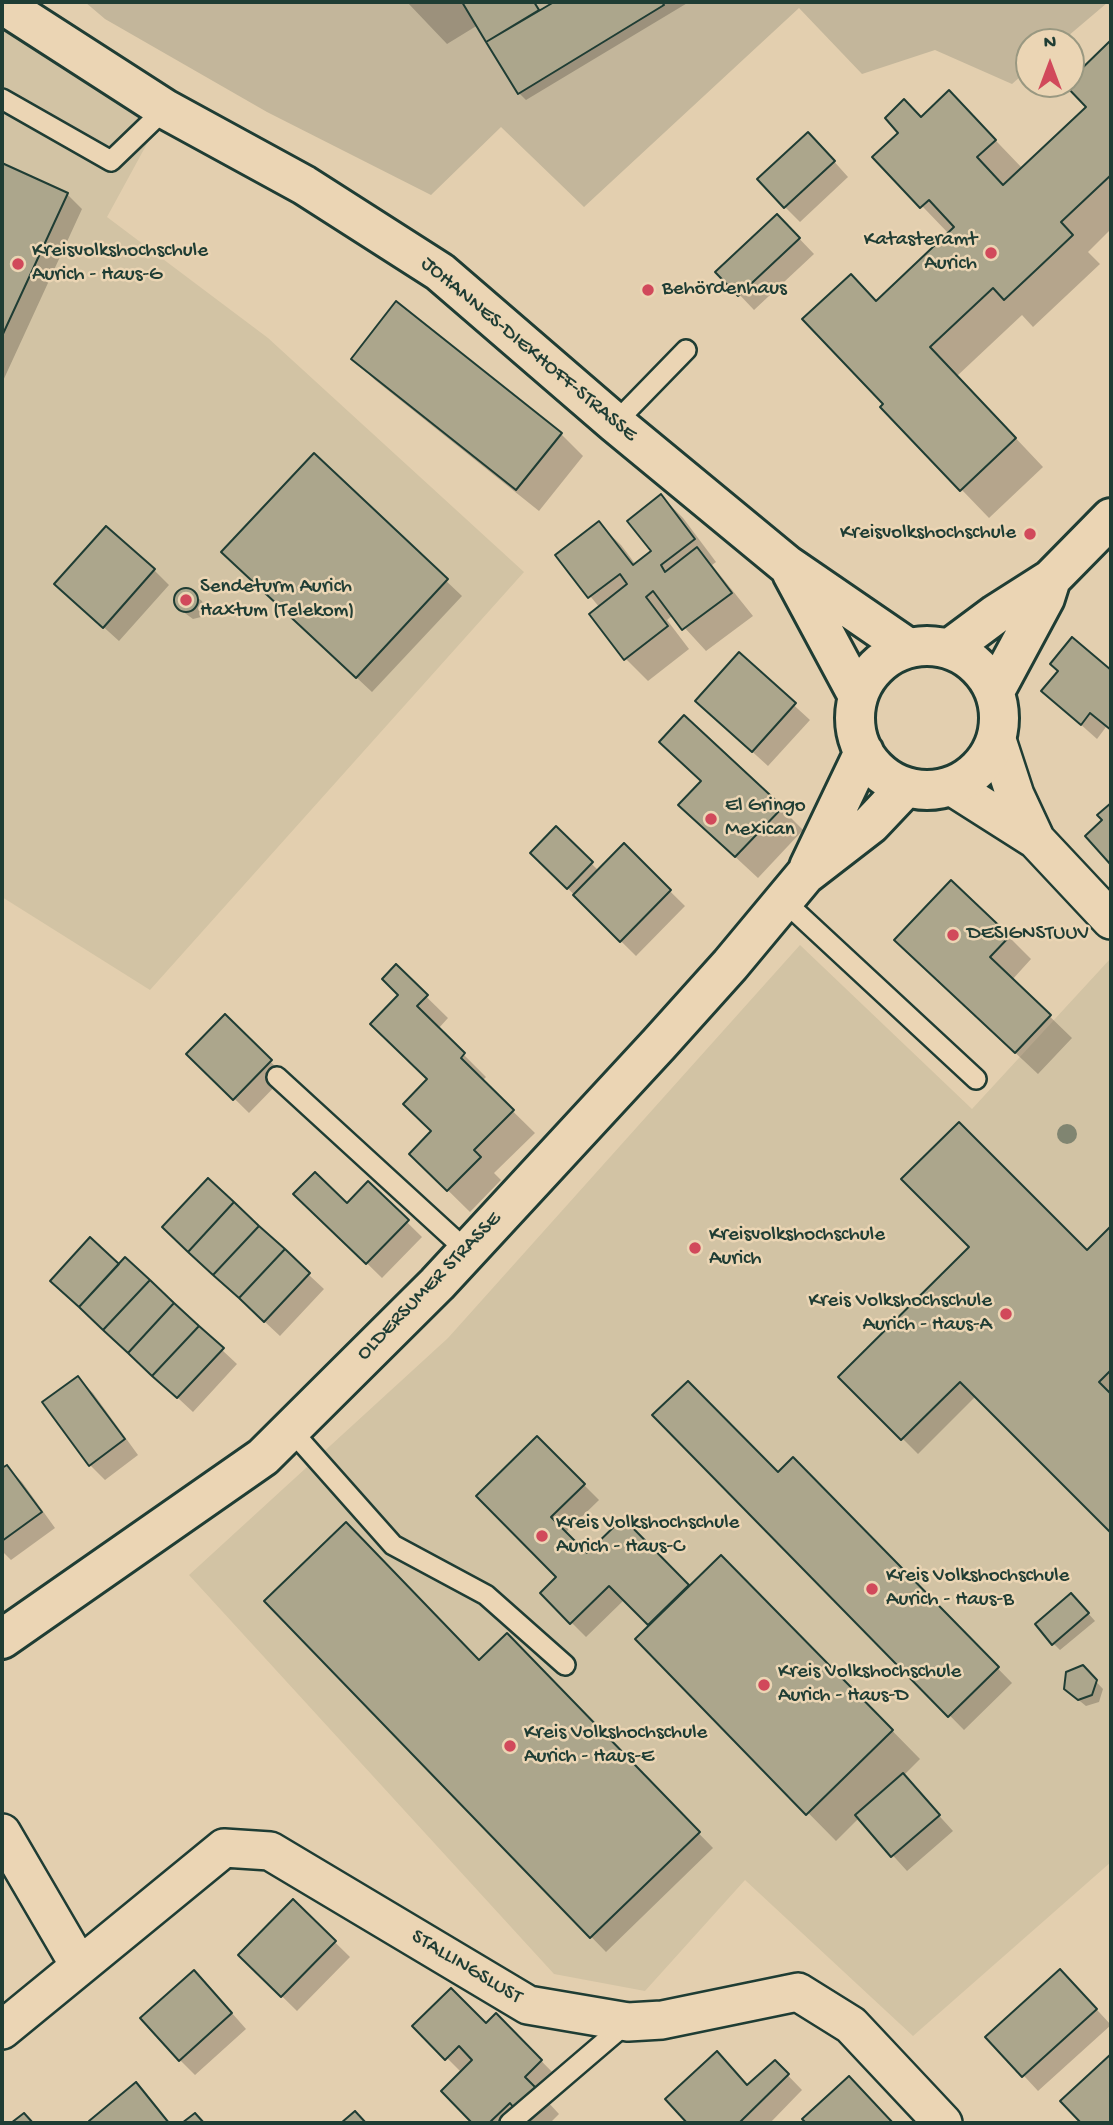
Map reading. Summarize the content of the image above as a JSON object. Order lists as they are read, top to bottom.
{
  "streets": {
    "main road": ["JOHANNES-DIEKHOFF-STRASSE", "OLDERSUMER STRASSE"],
    "street": ["STALLINGSLUST"]
  },
  "crossings": [
    ["JOHANNES-DIEKHOFF-STRASSE", "OLDERSUMER STRASSE"]
  ],
  "places": [
    "Katasteramt Aurich",
    "Kreisvolkshochschule Aurich - Haus-G",
    "Behördenhaus",
    "Kreisvolkshochschule",
    "Sendeturm Aurich Haxtum (Telekom)",
    "El Gringo Mexican",
    "DESIGNSTUUV",
    "Kreisvolkshochschule Aurich",
    "Kreis Volkshochschule Aurich - Haus-A",
    "Kreis Volkshochschule Aurich - Haus-C",
    "Kreis Volkshochschule Aurich - Haus-B",
    "Kreis Volkshochschule Aurich - Haus-D",
    "Kreis Volkshochschule Aurich - Haus-E"
  ],
  "north": "top"
}
